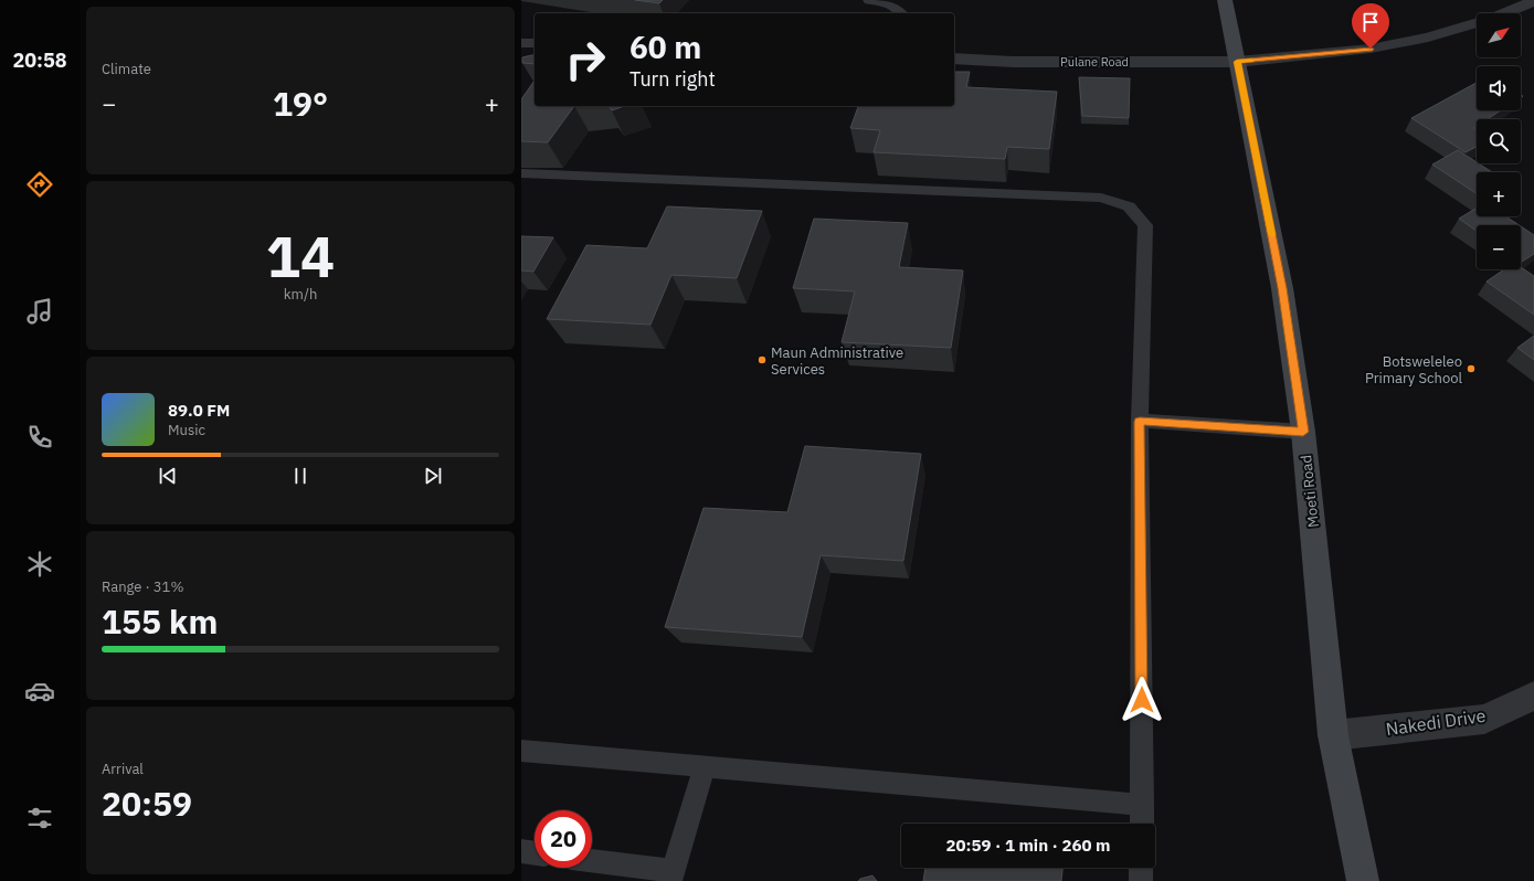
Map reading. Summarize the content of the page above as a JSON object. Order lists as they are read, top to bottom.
{
  "streets": {
    "street": ["Pulane Road", "Moeti Road", "Nakedi Drive"]
  },
  "crossings": [
    ["Pulane Road", "Moeti Road"],
    ["Moeti Road", "Nakedi Drive"]
  ],
  "places": ["Maun Administrative Services", "Botsweleleo Primary School"],
  "north": "top right",
  "page": {
    "tabs": "20:58",
    "tile": [
      "Climate",
      ["14", "km/h"],
      ["Range · 31%", "155 km"],
      ["Arrival", "20:59"]
    ],
    "map_buttons": ["+", "−"],
    "turn": ["60 m", "Turn right"],
    "heat": ["−", "19°", "+"],
    "song": ["89.0 FM", "Music"],
    "limit": "20",
    "trip": "20:59 · 1 min · 260 m"
  }
}
